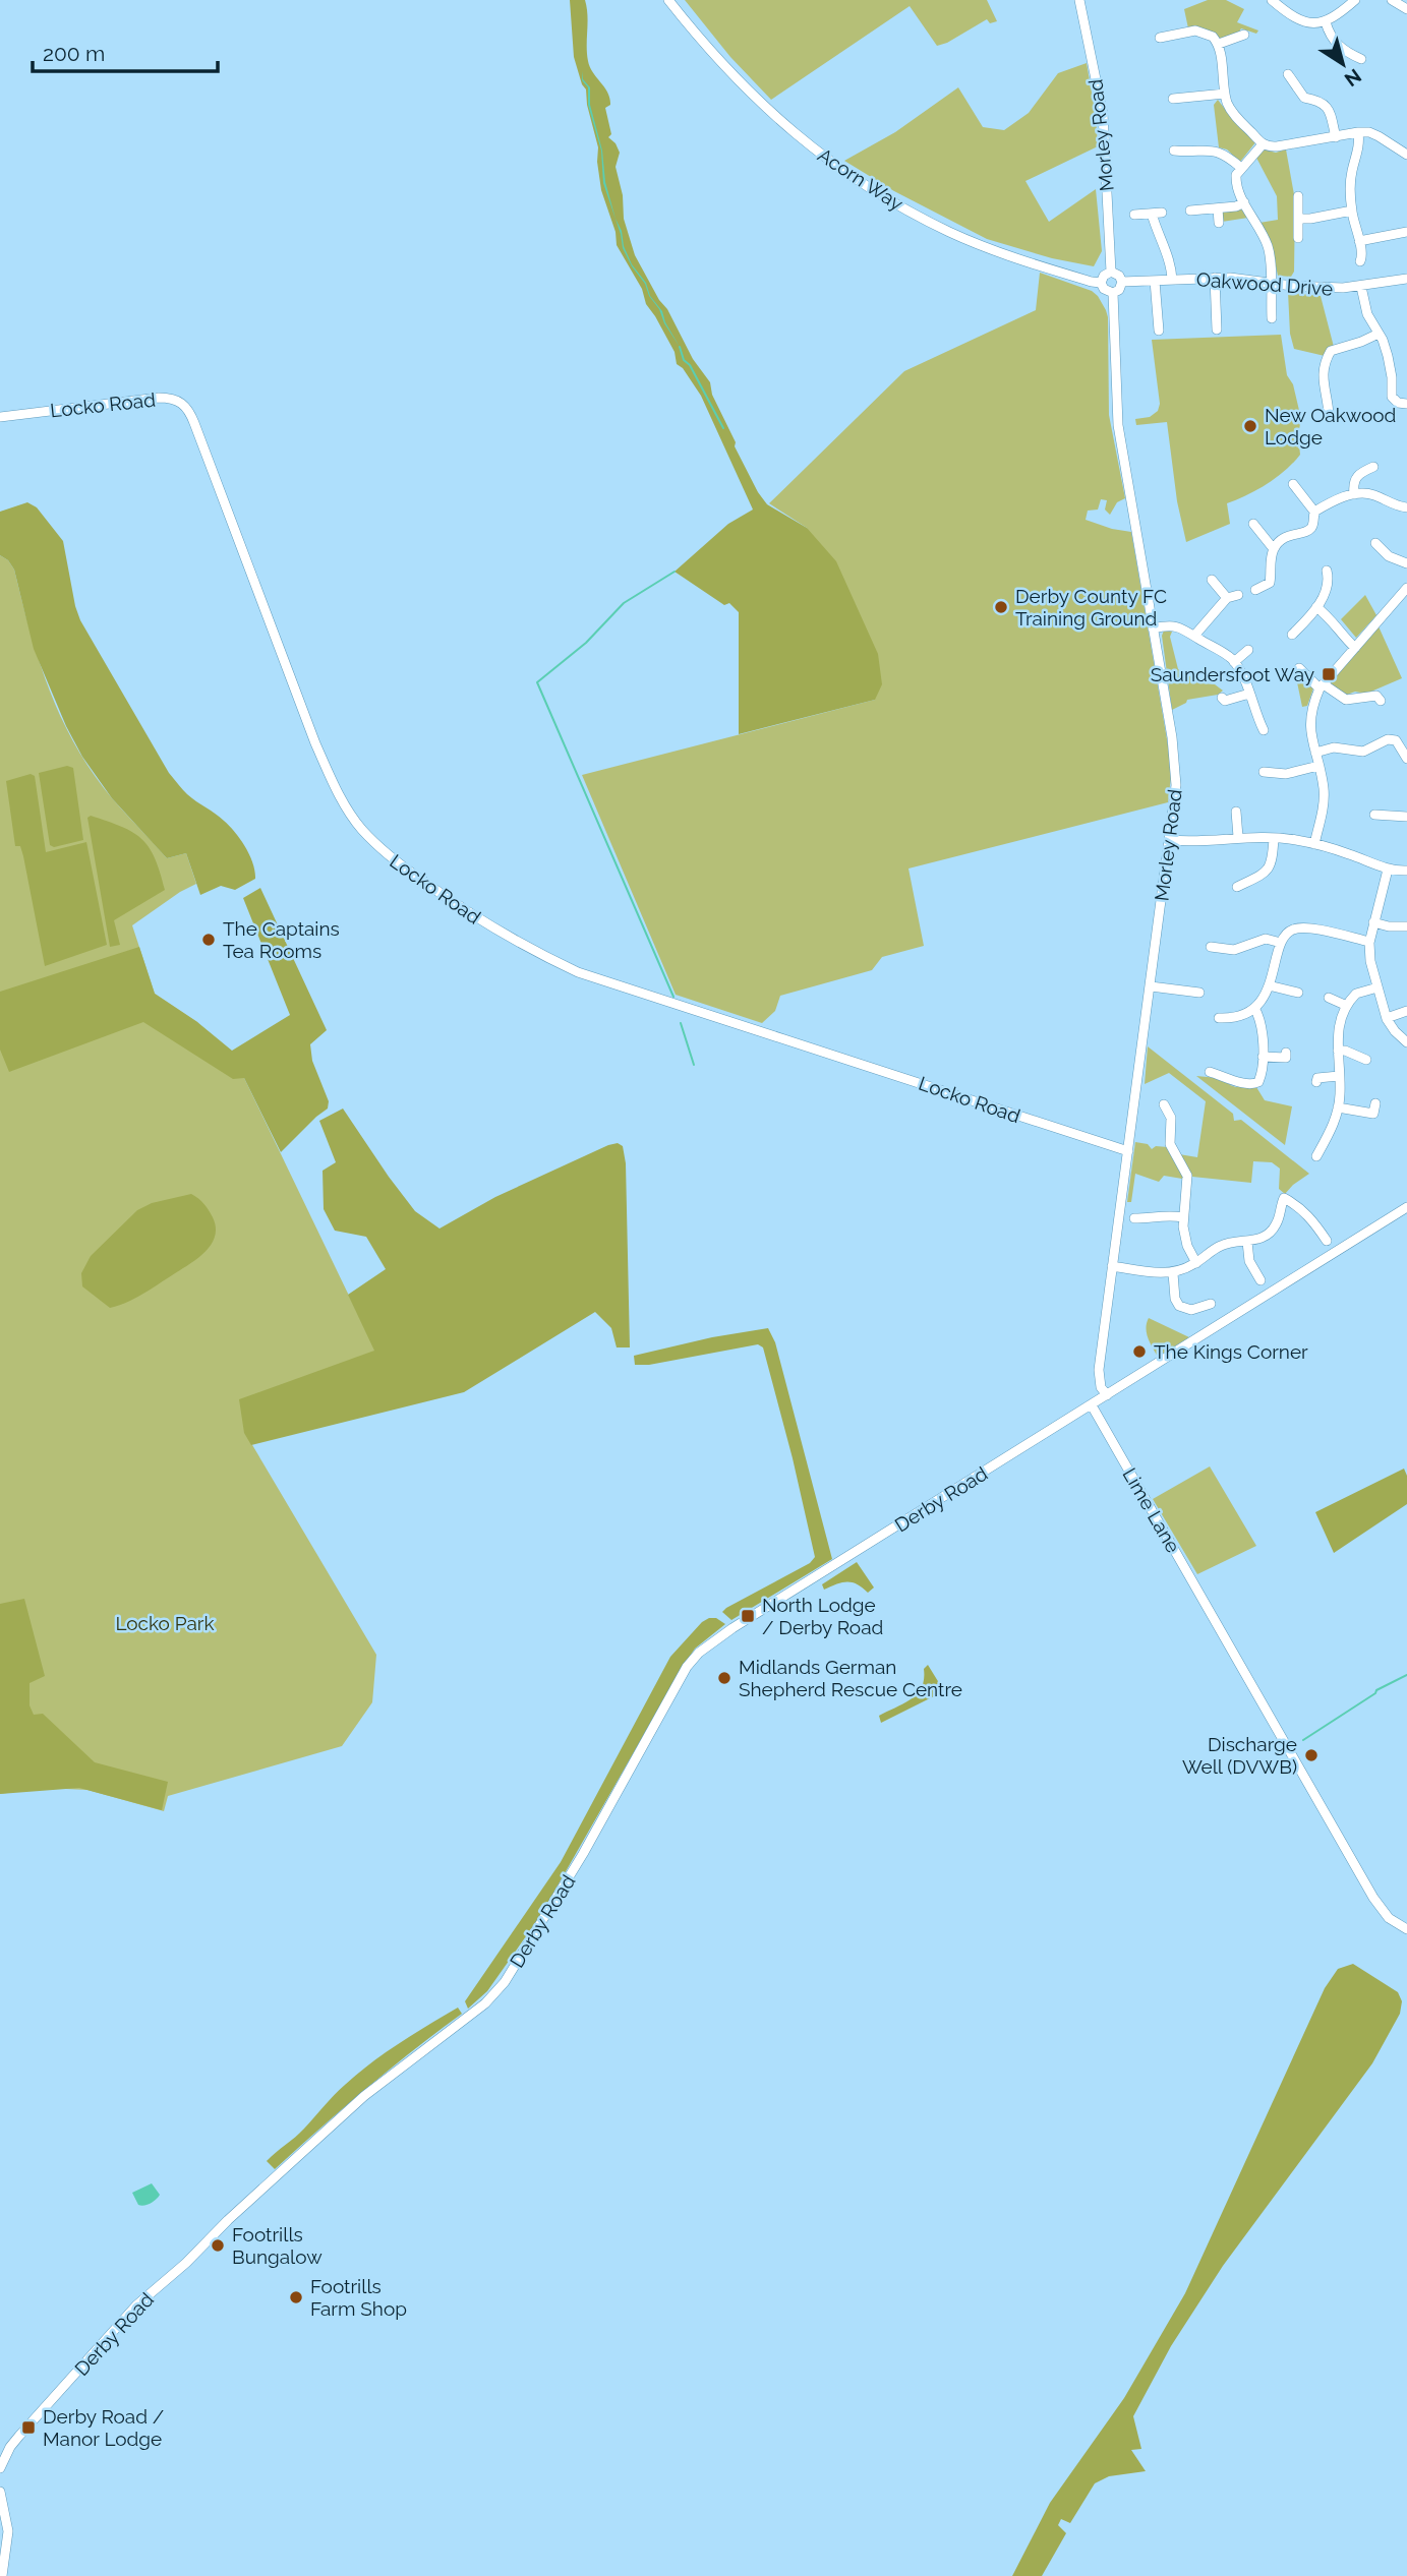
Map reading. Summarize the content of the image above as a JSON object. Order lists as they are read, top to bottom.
{
  "streets": {
    "street": [
      "Morley Road",
      "Acorn Way",
      "Oakwood Drive",
      "Locko Road",
      "Derby Road",
      "Lime Lane"
    ]
  },
  "crossings": [
    ["Morley Road", "Acorn Way"],
    ["Morley Road", "Oakwood Drive"],
    ["Morley Road", "Locko Road"],
    ["Acorn Way", "Oakwood Drive"],
    ["Derby Road", "Lime Lane"]
  ],
  "parks": ["Locko Park"],
  "places": {
    "other": [
      "New Oakwood Lodge",
      "Derby County FC Training Ground",
      "The Captains Tea Rooms",
      "The Kings Corner",
      "Midlands German Shepherd Rescue Centre",
      "Discharge Well (DVWB)",
      "Footrills Bungalow",
      "Footrills Farm Shop"
    ],
    "transit": ["Saundersfoot Way", "North Lodge / Derby Road", "Derby Road / Manor Lodge"]
  },
  "scale_bar": "200 m",
  "north": "bottom right"
}
